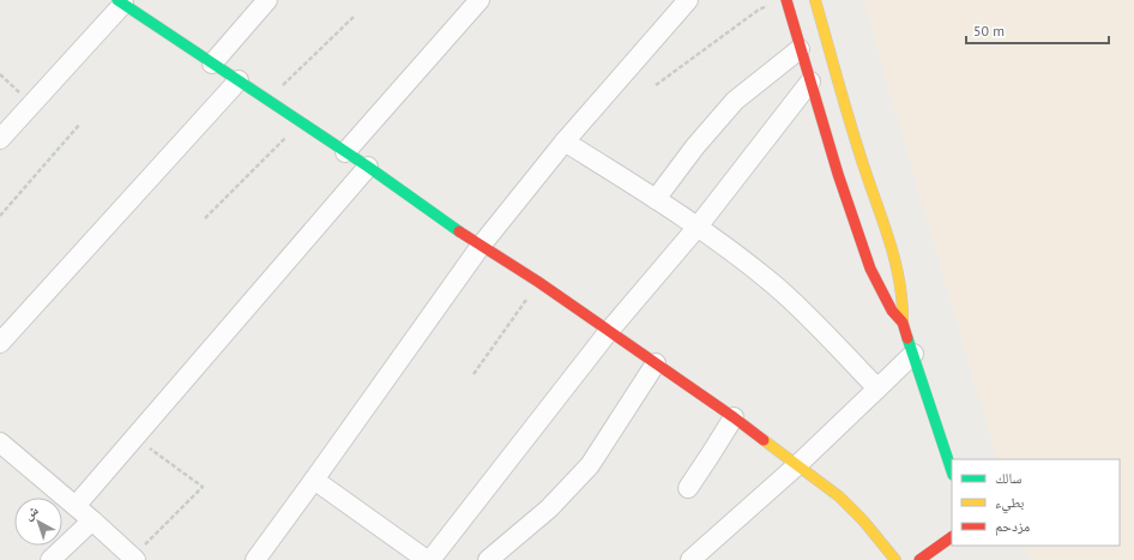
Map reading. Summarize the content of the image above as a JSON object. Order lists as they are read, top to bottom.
{
  "legend": ["سالك", "بطيء", "مزدحم"],
  "scale_bar": "50 m",
  "north": "top left"
}
